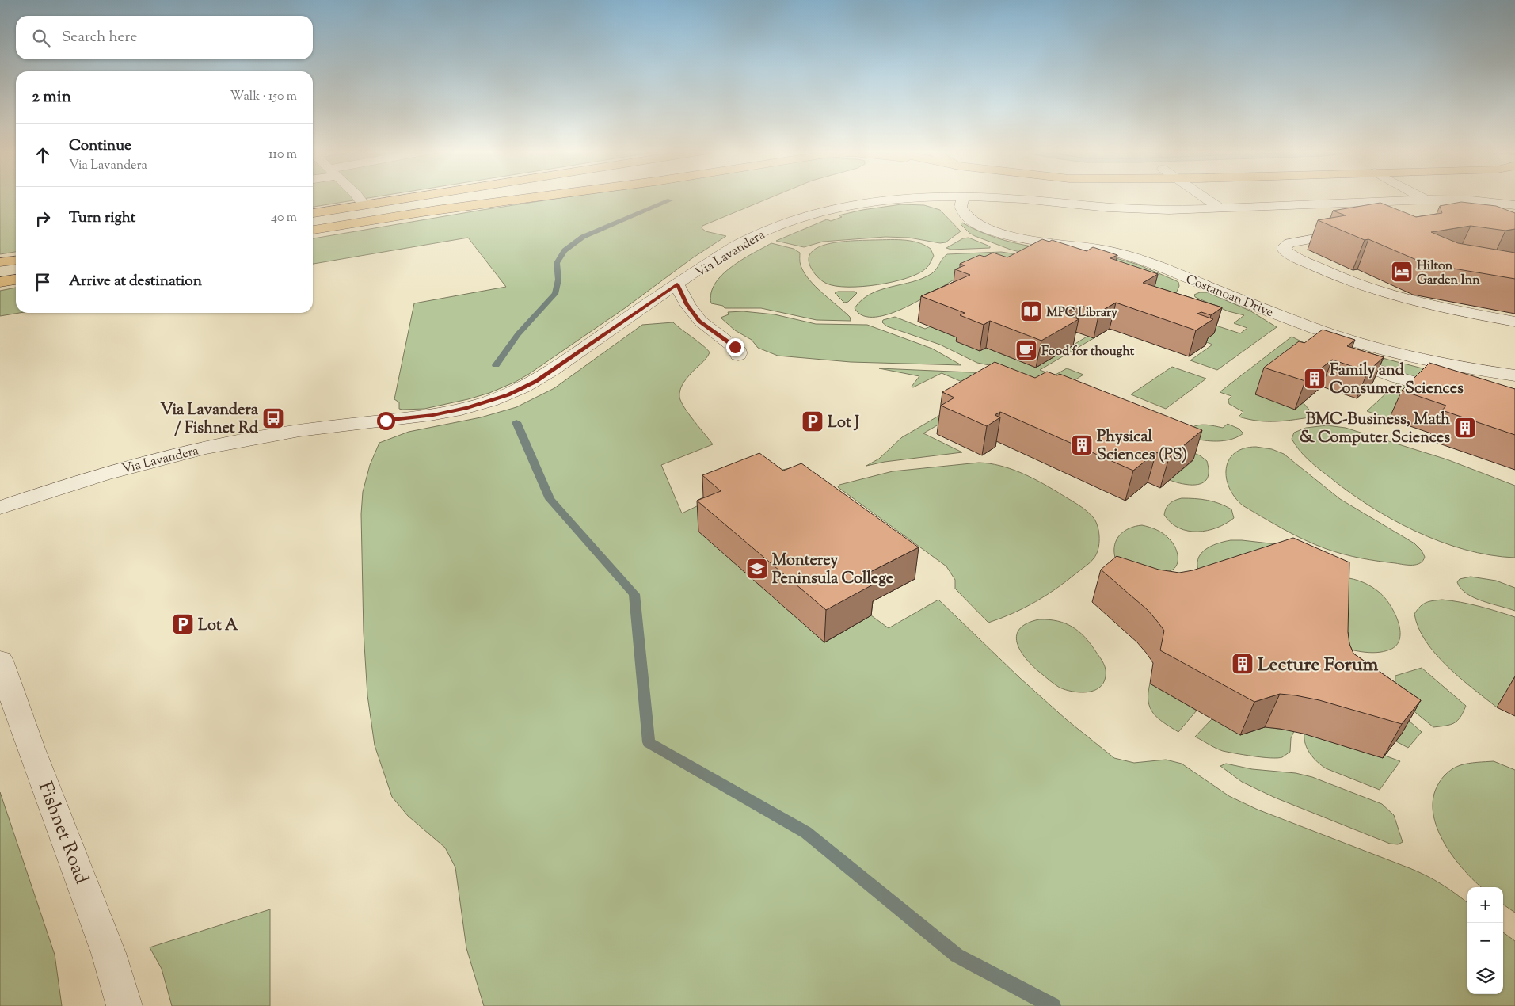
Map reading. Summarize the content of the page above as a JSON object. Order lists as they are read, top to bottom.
{
  "streets": {
    "street": ["Via Lavandera", "Costanoan Drive", "Fishnet Road"]
  },
  "places": {
    "hotel": ["Hilton Garden Inn"],
    "library": ["MPC Library"],
    "cafe": ["Food for thought"],
    "building": [
      "Family and Consumer Sciences",
      "BMC-Business, Math & Computer Sciences",
      "Physical Sciences (PS)",
      "Lecture Forum"
    ],
    "bus stop": ["Via Lavandera / Fishnet Rd"],
    "parking": ["Lot J", "Lot A"],
    "school or university": ["Monterey Peninsula College"]
  },
  "page": {
    "search": "Search here",
    "heading": ["2 min", "Walk · 150 m"],
    "list": [
      ["Continue", "Via Lavandera", "110 m"],
      ["Turn right", "40 m"],
      "Arrive at destination"
    ],
    "map_buttons": ["+", "−"]
  }
}
